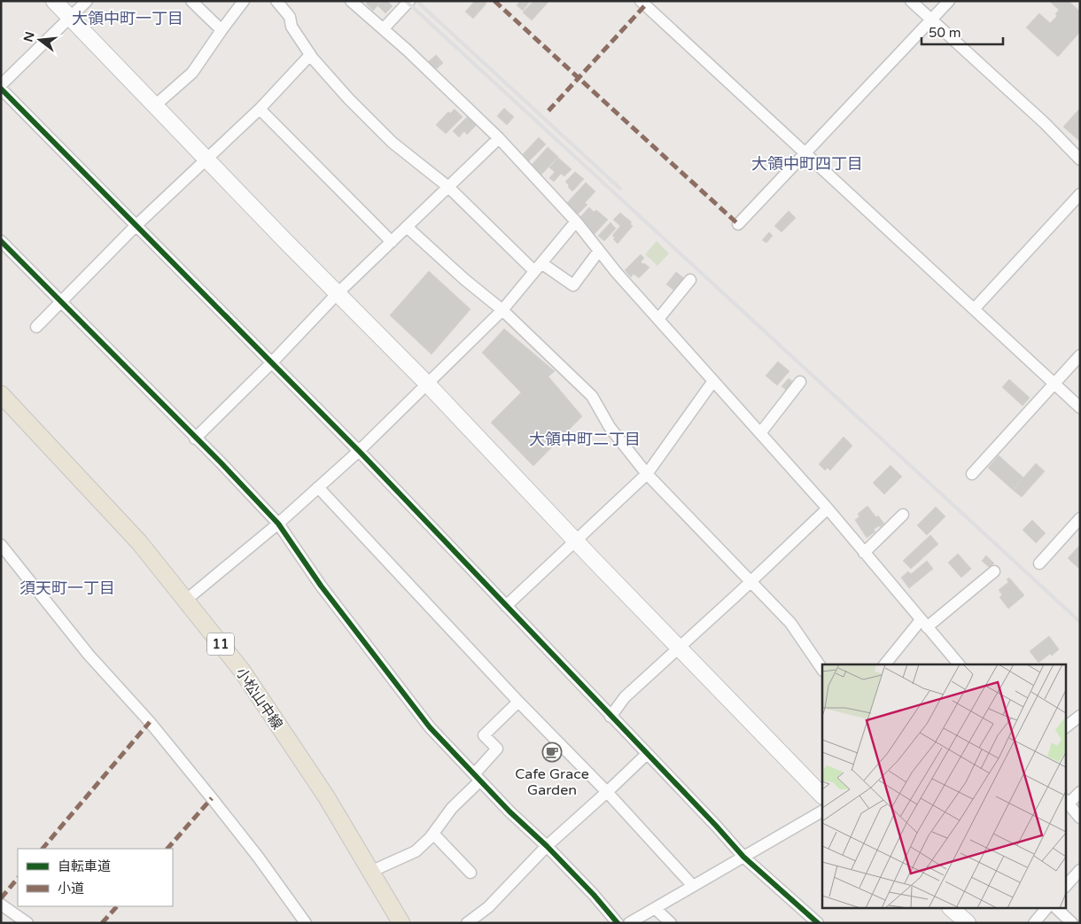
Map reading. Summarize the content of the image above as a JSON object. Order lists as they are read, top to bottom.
{
  "streets": {
    "main road": ["11", "小松山中線"]
  },
  "districts": [
    "大領中町一丁目",
    "大領中町四丁目",
    "大領中町二丁目",
    "須天町一丁目"
  ],
  "places": {
    "cafe": ["Cafe Grace Garden"]
  },
  "legend": ["自転車道", "小道"],
  "scale_bar": "50 m",
  "north": "left"
}
